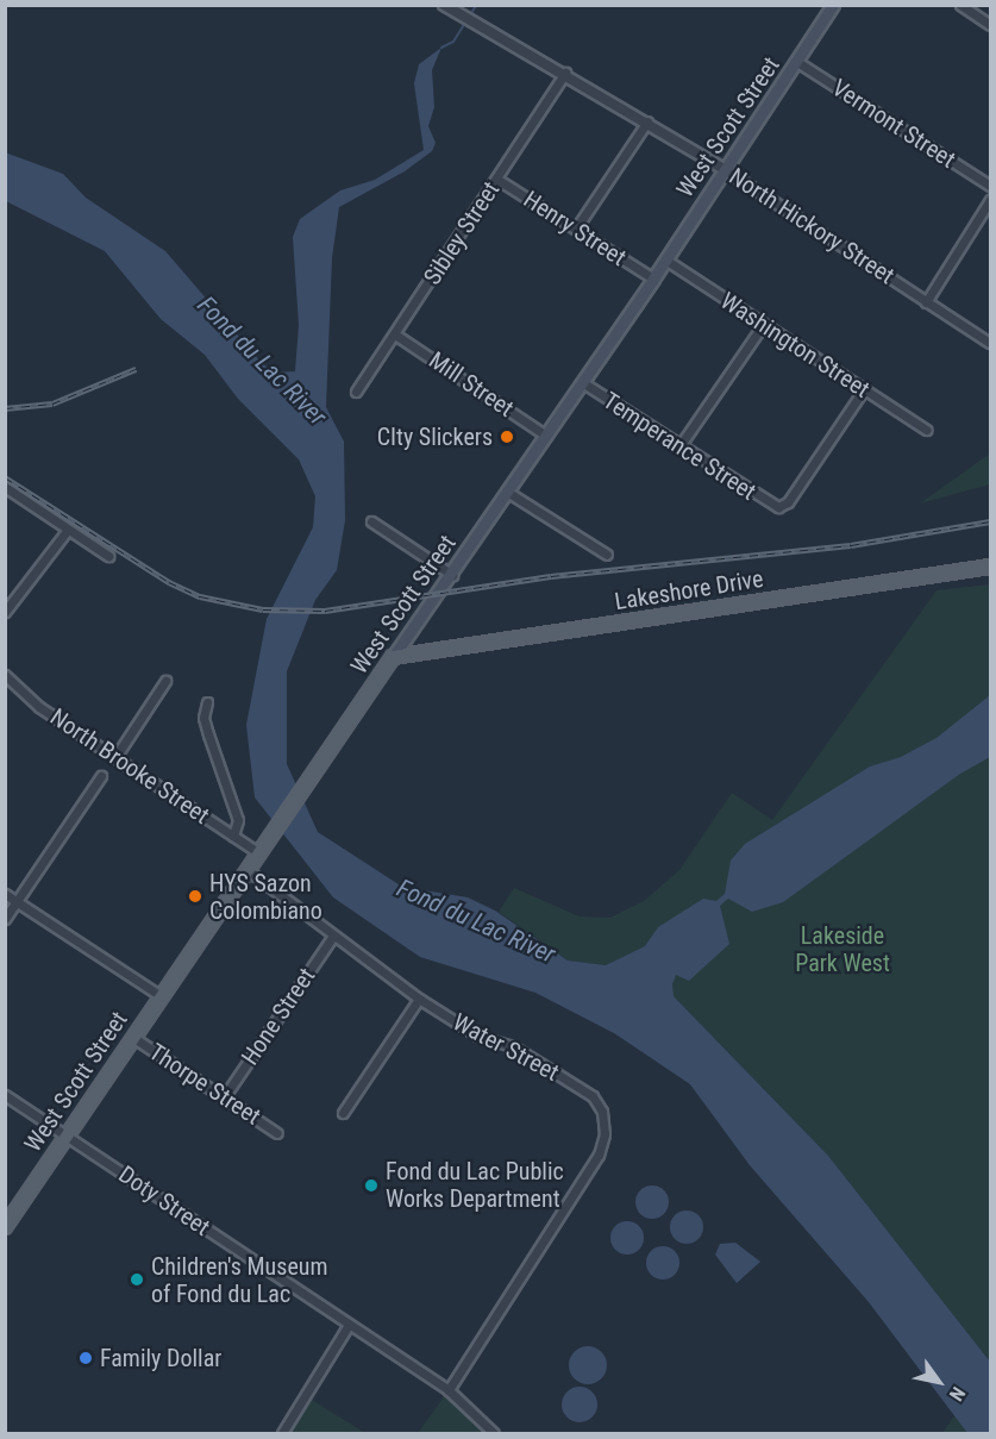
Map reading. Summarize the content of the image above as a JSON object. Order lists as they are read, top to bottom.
{
  "streets": {
    "main road": ["West Scott Street", "Lakeshore Drive"],
    "street": [
      "Vermont Street",
      "North Hickory Street",
      "Henry Street",
      "Sibley Street",
      "Washington Street",
      "Mill Street",
      "Temperance Street",
      "North Brooke Street",
      "Hone Street",
      "Water Street",
      "Thorpe Street",
      "Doty Street"
    ]
  },
  "crossings": [
    ["Vermont Street", "West Scott Street"],
    ["West Scott Street", "North Hickory Street"],
    ["West Scott Street", "Henry Street"],
    ["West Scott Street", "Washington Street"],
    ["West Scott Street", "Mill Street"],
    ["West Scott Street", "Temperance Street"],
    ["West Scott Street", "Lakeshore Drive"],
    ["West Scott Street", "North Brooke Street"],
    ["West Scott Street", "Water Street"],
    ["West Scott Street", "Thorpe Street"],
    ["West Scott Street", "Doty Street"],
    ["North Hickory Street", "Sibley Street"],
    ["Henry Street", "Sibley Street"],
    ["Sibley Street", "Mill Street"],
    ["Washington Street", "Temperance Street"],
    ["Hone Street", "Water Street"],
    ["Hone Street", "Thorpe Street"],
    ["Water Street", "Doty Street"]
  ],
  "water": ["Fond du Lac River"],
  "parks": ["Lakeside Park West"],
  "places": [
    "CIty Slickers",
    "HYS Sazon Colombiano",
    "Fond du Lac Public Works Department",
    "Children's Museum of Fond du Lac",
    "Family Dollar"
  ],
  "north": "bottom right"
}
